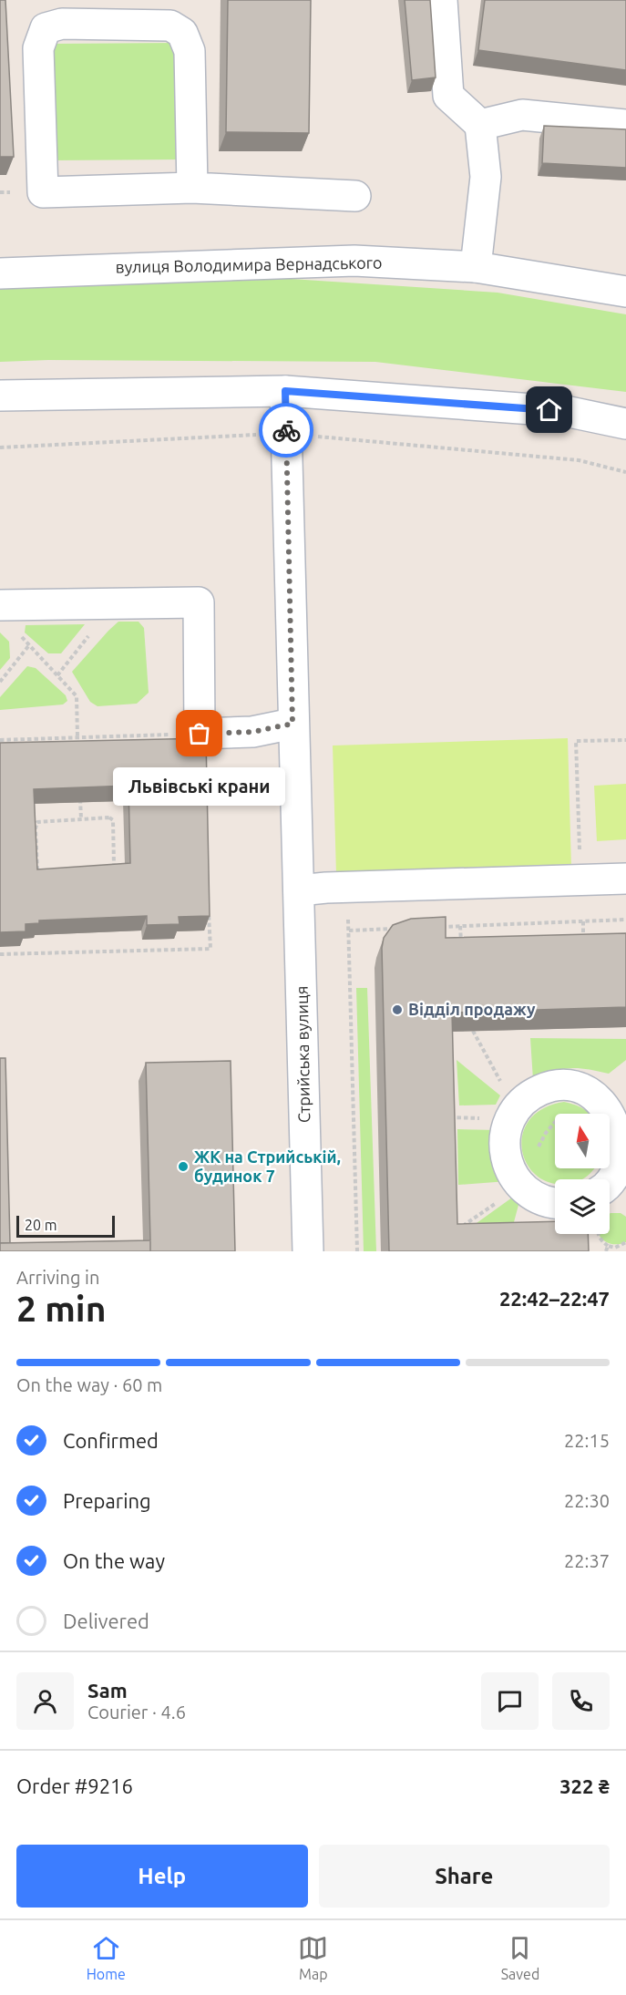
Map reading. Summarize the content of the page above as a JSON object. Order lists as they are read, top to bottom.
{
  "streets": {
    "street": ["вулиця Володимира Вернадського", "Стрийська вулиця"]
  },
  "places": ["Львівські крани", "Відділ продажу", "ЖК на Стрийській, будинок 7"],
  "scale_bar": "20 m",
  "north": "top",
  "page": {
    "bubble": "Львівські крани",
    "scale": "20 m",
    "heading": ["2 min", "Arriving in", "22:42–22:47"],
    "panel": [
      "Sam",
      "Courier · 4.6",
      "Order #9216",
      "322 ₴"
    ],
    "bar": "On the way · 60 m",
    "list": [
      ["Confirmed", "22:15"],
      ["Preparing", "22:30"],
      ["On the way", "22:37"],
      "Delivered"
    ],
    "buttons": ["Help", "Share"],
    "tabs": ["Home", "Map", "Saved"]
  }
}
